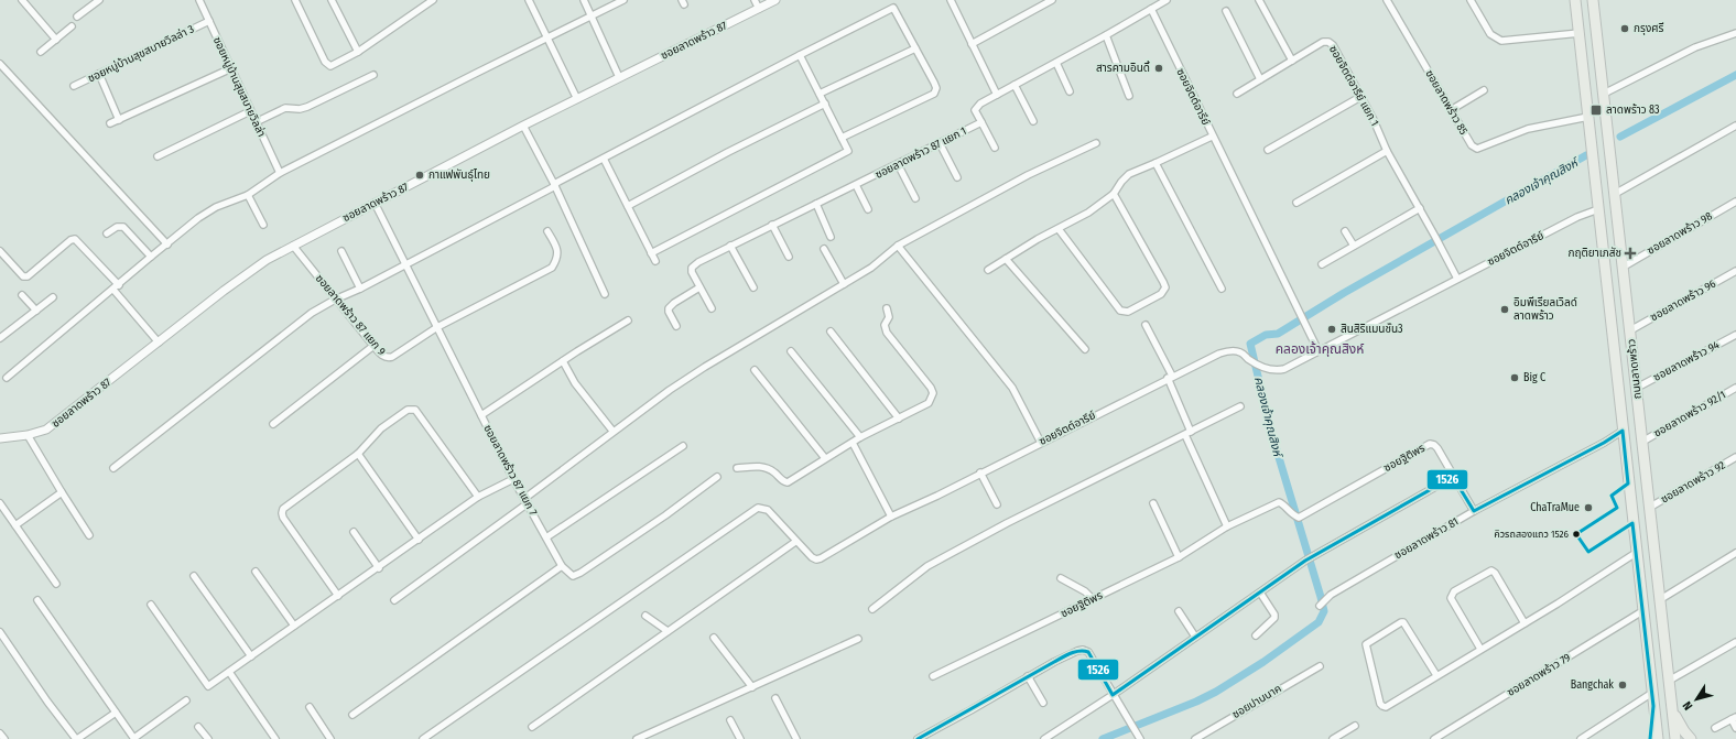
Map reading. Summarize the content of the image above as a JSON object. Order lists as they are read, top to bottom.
{
  "streets": {
    "main road": ["ถนนลาดพร้าว"],
    "street": [
      "ซอยลาดพร้าว 87",
      "ซอยหมู่บ้านสุขสบายวิลล่า 3",
      "ซอยจิตต์อารีย์ แยก 1",
      "ซอยหมู่บ้านสุขสบายวิลล่า",
      "ซอยจิตต์อารีย์",
      "ซอยลาดพร้าว 85",
      "ซอยลาดพร้าว 87 แยก 1",
      "ซอยลาดพร้าว 98",
      "ซอยลาดพร้าว 96",
      "ซอยลาดพร้าว 87 แยก 9",
      "ซอยลาดพร้าว 94",
      "ซอยลาดพร้าว 92/1",
      "ซอยฐิติพร",
      "ซอยลาดพร้าว 87 แยก 7",
      "ซอยลาดพร้าว 92",
      "ซอยลาดพร้าว 81",
      "ซอยลาดพร้าว 79",
      "ซอยปานนาค"
    ]
  },
  "crossings": [
    ["ซอยลาดพร้าว 87", "ซอยลาดพร้าว 87 แยก 9"],
    ["ซอยลาดพร้าว 87", "ซอยลาดพร้าว 87 แยก 7"],
    ["ซอยหมู่บ้านสุขสบายวิลล่า 3", "ซอยหมู่บ้านสุขสบายวิลล่า"],
    ["ซอยจิตต์อารีย์ แยก 1", "ซอยจิตต์อารีย์"],
    ["ซอยจิตต์อารีย์", "ถนนลาดพร้าว"],
    ["ซอยลาดพร้าว 85", "ถนนลาดพร้าว"],
    ["ซอยลาดพร้าว 98", "ถนนลาดพร้าว"],
    ["ซอยลาดพร้าว 96", "ถนนลาดพร้าว"],
    ["ซอยลาดพร้าว 87 แยก 9", "ซอยลาดพร้าว 87 แยก 7"],
    ["ซอยลาดพร้าว 94", "ถนนลาดพร้าว"],
    ["ถนนลาดพร้าว", "ซอยลาดพร้าว 92/1"],
    ["ถนนลาดพร้าว", "ซอยลาดพร้าว 92"],
    ["ถนนลาดพร้าว", "ซอยลาดพร้าว 81"],
    ["ถนนลาดพร้าว", "ซอยลาดพร้าว 79"],
    ["ซอยฐิติพร", "ซอยลาดพร้าว 81"]
  ],
  "districts": ["คลองเจ้าคุณสิงห์"],
  "water": ["คลองเจ้าคุณสิงห์"],
  "places": {
    "other": [
      "กรุงศรี",
      "สารคามอินดี้",
      "กาแฟพันธ์ุไทย",
      "อิมพีเรียลเวิลด์ ลาดพร้าว",
      "สินสิริแมนชั่น3",
      "Big C",
      "ChaTraMue",
      "คิวรถสองแถว 1526",
      "Bangchak"
    ],
    "transit": ["ลาดพร้าว 83"],
    "health": ["กฤติยาเภสัช"]
  },
  "lines": ["transit line 1526"],
  "north": "bottom left"
}
